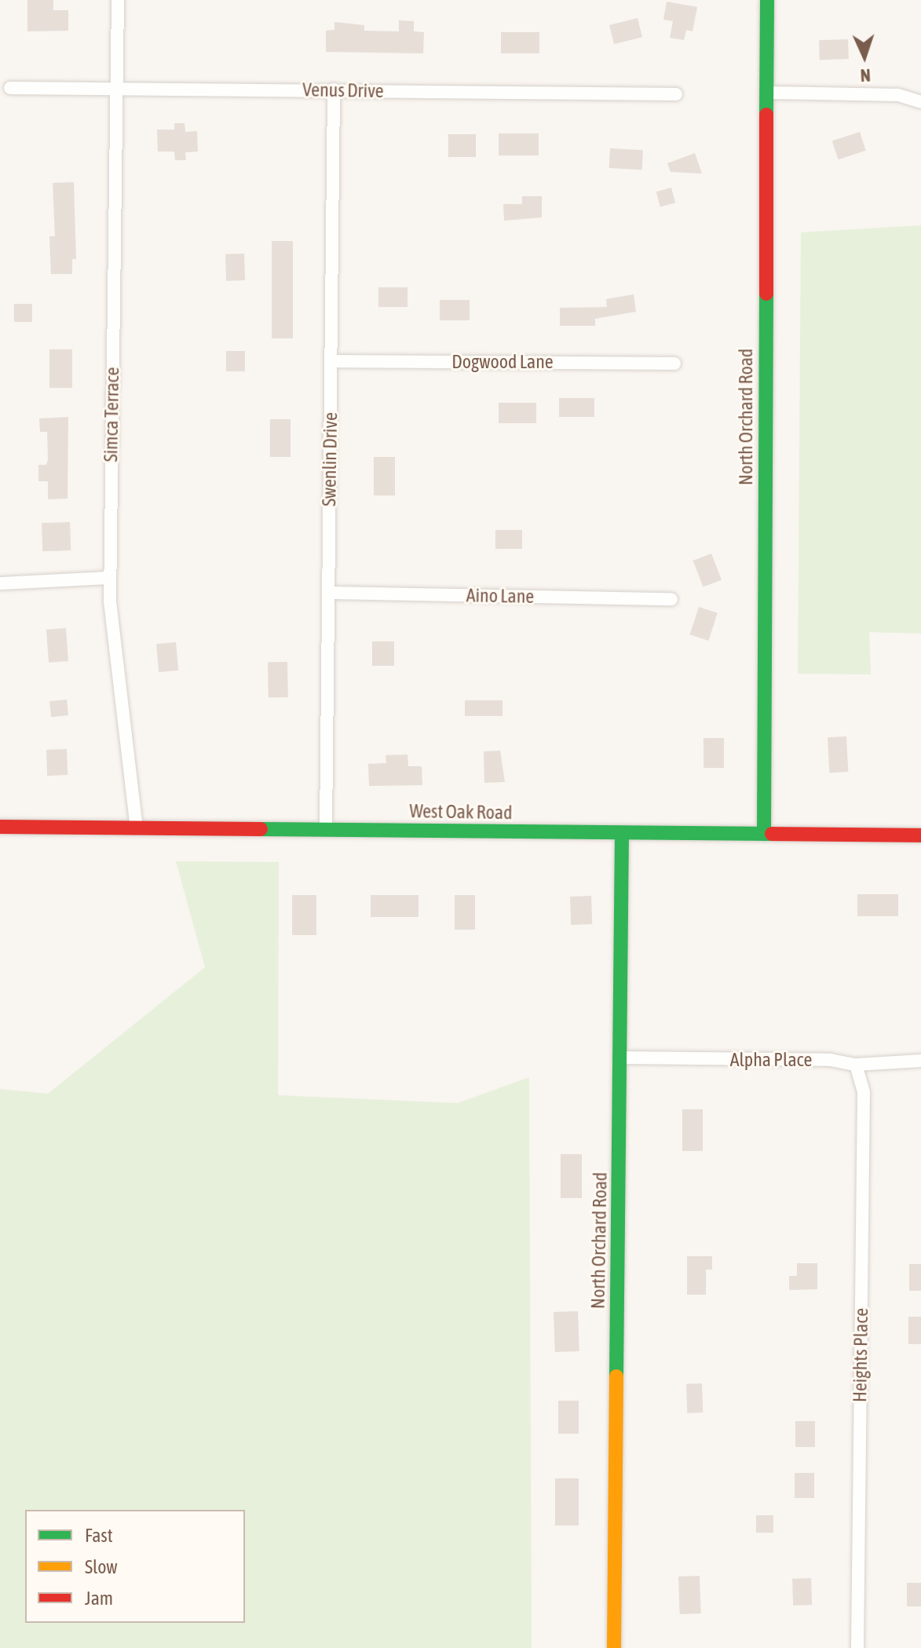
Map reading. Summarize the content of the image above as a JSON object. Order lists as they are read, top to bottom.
{
  "streets": {
    "street": [
      "Venus Drive",
      "Dogwood Lane",
      "Simca Terrace",
      "North Orchard Road",
      "Swenlin Drive",
      "Aino Lane",
      "West Oak Road",
      "Alpha Place",
      "Heights Place"
    ]
  },
  "crossings": [
    ["Venus Drive", "Simca Terrace"],
    ["Venus Drive", "Swenlin Drive"],
    ["Dogwood Lane", "Swenlin Drive"],
    ["Simca Terrace", "West Oak Road"],
    ["North Orchard Road", "West Oak Road"],
    ["North Orchard Road", "Alpha Place"],
    ["Swenlin Drive", "Aino Lane"],
    ["Swenlin Drive", "West Oak Road"],
    ["Alpha Place", "Heights Place"]
  ],
  "legend": ["Fast", "Slow", "Jam"],
  "north": "bottom"
}
